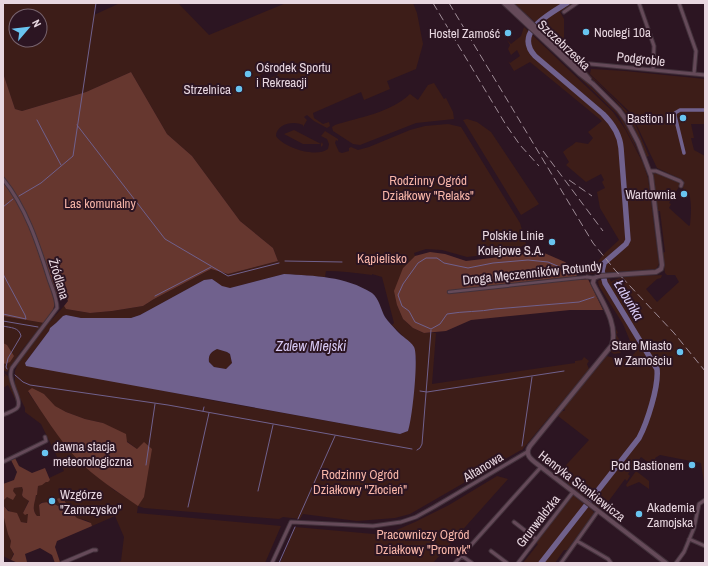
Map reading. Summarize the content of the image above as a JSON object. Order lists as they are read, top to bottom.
{
  "streets": {
    "street": [
      "Szczebrzeska",
      "Podgroble",
      "Droga Męczenników Rotundy",
      "Źródlana",
      "Altanowa",
      "Henryka Sienkiewicza",
      "Grunwaldzka"
    ]
  },
  "crossings": [
    ["Szczebrzeska", "Podgroble"],
    ["Szczebrzeska", "Droga Męczenników Rotundy"],
    ["Droga Męczenników Rotundy", "Altanowa"],
    ["Altanowa", "Henryka Sienkiewicza"],
    ["Henryka Sienkiewicza", "Grunwaldzka"]
  ],
  "water": ["Łabuńka", "Zalew Miejski"],
  "parks": [
    "Rodzinny Ogród Działkowy \"Relaks\"",
    "Las komunalny",
    "Kąpielisko",
    "Rodzinny Ogród Działkowy \"Złocień\"",
    "Pracowniczy Ogród Działkowy \"Promyk\""
  ],
  "places": [
    "Noclegi 10a",
    "Hostel Zamość",
    "Ośrodek Sportu i Rekreacji",
    "Strzelnica",
    "Bastion III",
    "Wartownia",
    "Polskie Linie Kolejowe S.A.",
    "Stare Miasto w Zamościu",
    "dawna stacja meteorologiczna",
    "Pod Bastionem",
    "Wzgórze \"Zamczysko\"",
    "Akademia Zamojska"
  ],
  "north": "top right"
}
